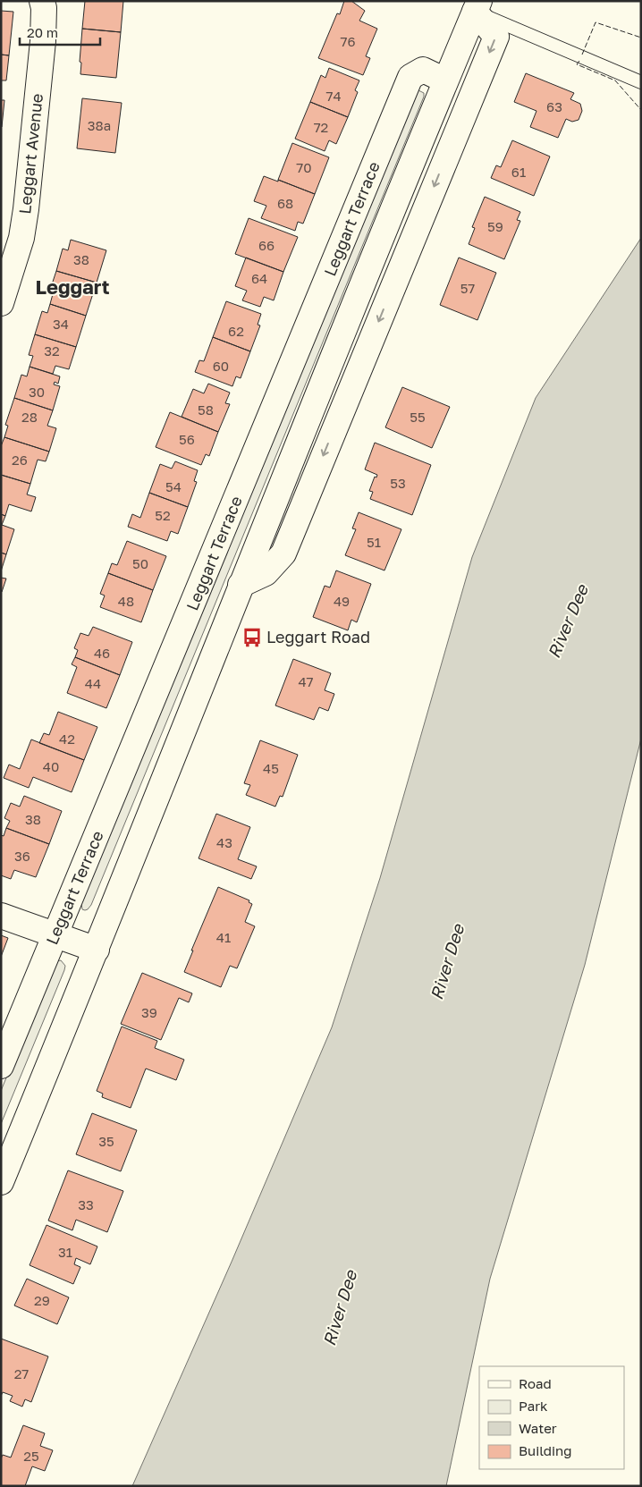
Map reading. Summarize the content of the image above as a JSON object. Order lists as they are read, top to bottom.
{
  "streets": {
    "street": ["Leggart Avenue", "Leggart Terrace"]
  },
  "districts": ["Leggart"],
  "water": ["River Dee"],
  "places": {
    "bus stop": ["Leggart Road"]
  },
  "house_numbers": [
    "76",
    "74",
    "63",
    "38a",
    "72",
    "70",
    "61",
    "68",
    "59",
    "66",
    "38",
    "64",
    "57",
    "34",
    "62",
    "32",
    "60",
    "30",
    "58",
    "28",
    "55",
    "56",
    "26",
    "53",
    "54",
    "52",
    "51",
    "50",
    "48",
    "49",
    "46",
    "47",
    "44",
    "42",
    "40",
    "45",
    "38",
    "43",
    "36",
    "41",
    "39",
    "35",
    "33",
    "31",
    "29",
    "27",
    "25"
  ],
  "legend": [
    "Road",
    "Park",
    "Water",
    "Building"
  ],
  "scale_bar": "20 m"
}
